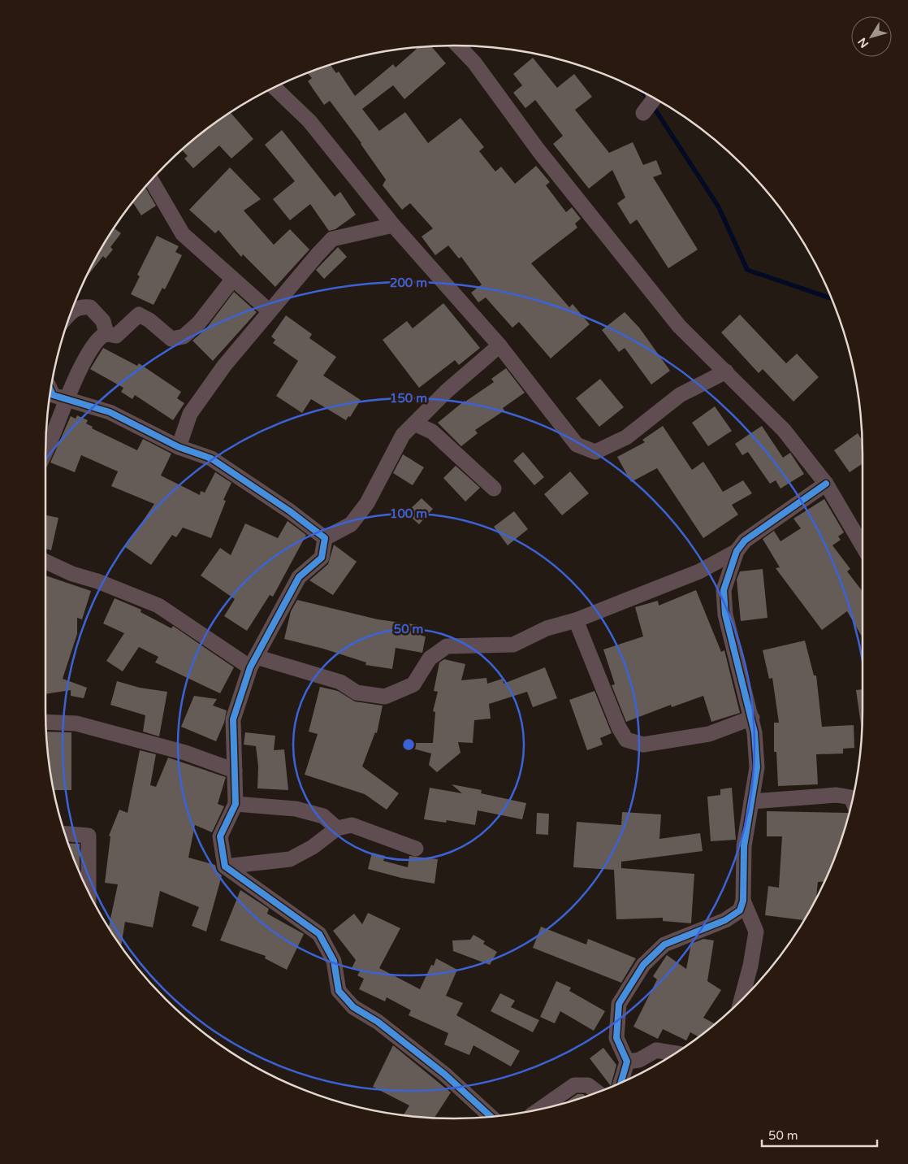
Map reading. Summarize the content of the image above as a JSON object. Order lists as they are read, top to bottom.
{
  "scale_bar": "50 m",
  "north": "bottom left",
  "rings": [
    "200 m",
    "150 m",
    "100 m",
    "50 m"
  ]
}
